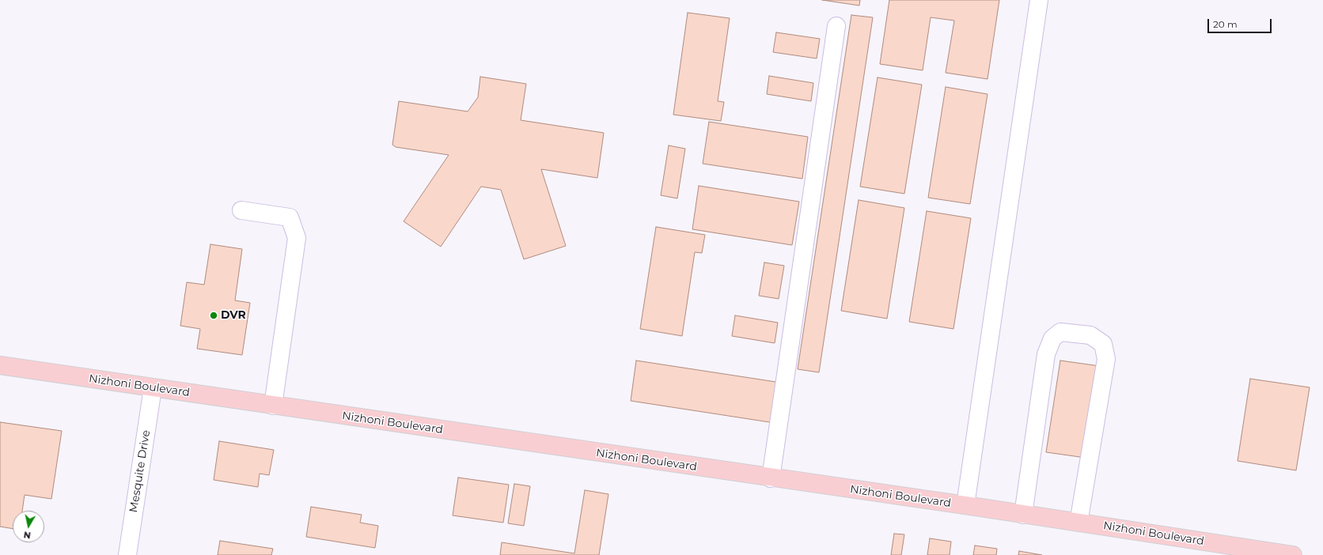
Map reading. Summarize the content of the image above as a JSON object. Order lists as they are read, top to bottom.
{
  "streets": {
    "main road": ["Nizhoni Boulevard"],
    "street": ["Mesquite Drive"]
  },
  "crossings": [
    ["Nizhoni Boulevard", "Mesquite Drive"]
  ],
  "places": ["DVR"],
  "scale_bar": "20 m",
  "north": "bottom"
}
